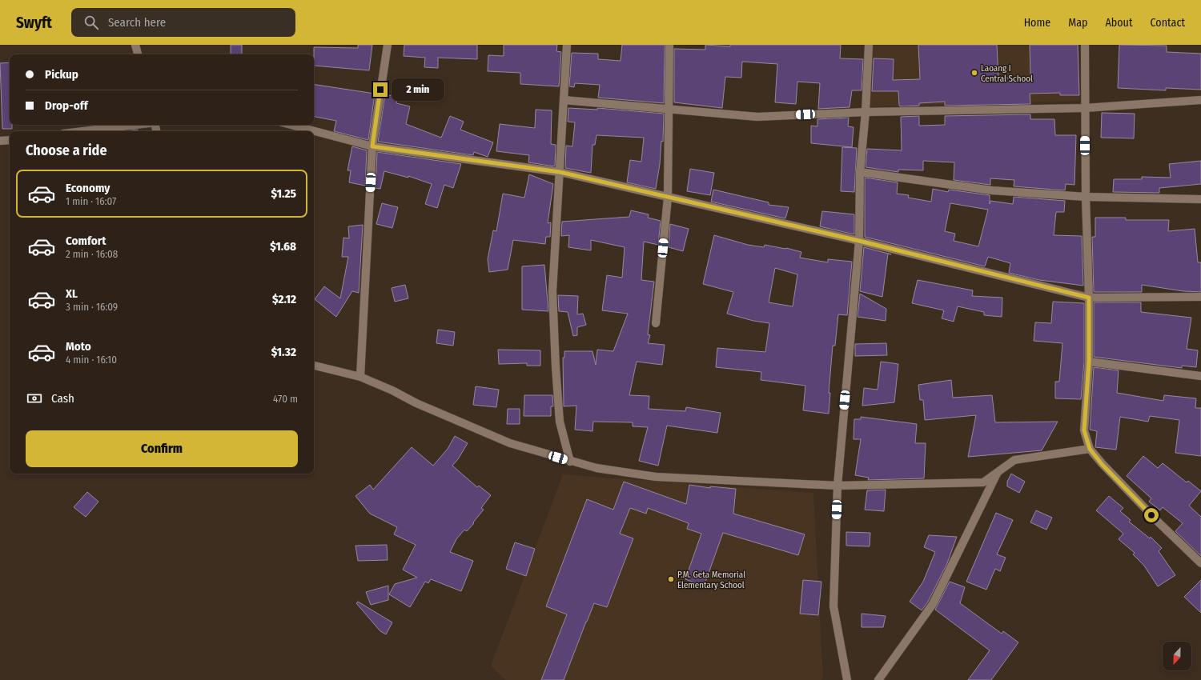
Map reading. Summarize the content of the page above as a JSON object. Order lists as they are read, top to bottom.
{
  "places": ["Laoang I Central School", "P.M. Geta Memorial Elementary School"],
  "north": "bottom",
  "page": {
    "header": "Swyft",
    "search": "Search here",
    "nav": [
      "Home",
      "Map",
      "About",
      "Contact"
    ],
    "banner": ["Pickup", "Drop-off"],
    "bubble": "2 min",
    "heading": "Choose a ride",
    "list": [
      {
        "name": "Economy",
        "note": "1 min · 16:07",
        "value": "$1.25"
      },
      {
        "name": "Comfort",
        "note": "2 min · 16:08",
        "value": "$1.68"
      },
      {
        "name": "XL",
        "note": "3 min · 16:09",
        "value": "$2.12"
      },
      {
        "name": "Moto",
        "note": "4 min · 16:10",
        "value": "$1.32"
      }
    ],
    "pay": ["Cash", "470 m"],
    "buttons": "Confirm"
  }
}
